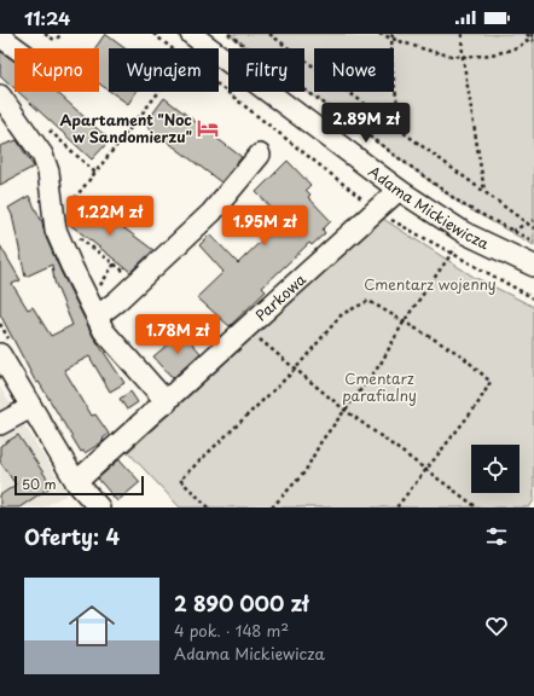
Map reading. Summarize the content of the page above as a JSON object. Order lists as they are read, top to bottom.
{
  "streets": {
    "street": ["Adama Mickiewicza", "Parkowa"]
  },
  "crossings": [
    ["Adama Mickiewicza", "Parkowa"]
  ],
  "parks": ["Cmentarz wojenny", "Cmentarz parafialny"],
  "places": {
    "hotel": ["Apartament \"Noc w Sandomierzu\""]
  },
  "scale_bar": "50 m",
  "page": {
    "status": "11:24",
    "chip": [
      "Kupno",
      "Wynajem",
      "Filtry",
      "Nowe"
    ],
    "price": [
      "2.89M zł",
      "1.22M zł",
      "1.95M zł",
      "1.78M zł"
    ],
    "scale": "50 m",
    "heading": "Oferty: 4",
    "list": [
      {
        "name": "2 890 000 zł",
        "note": "4 pok. · 148 m² · Adama Mickiewicza"
      }
    ]
  }
}
